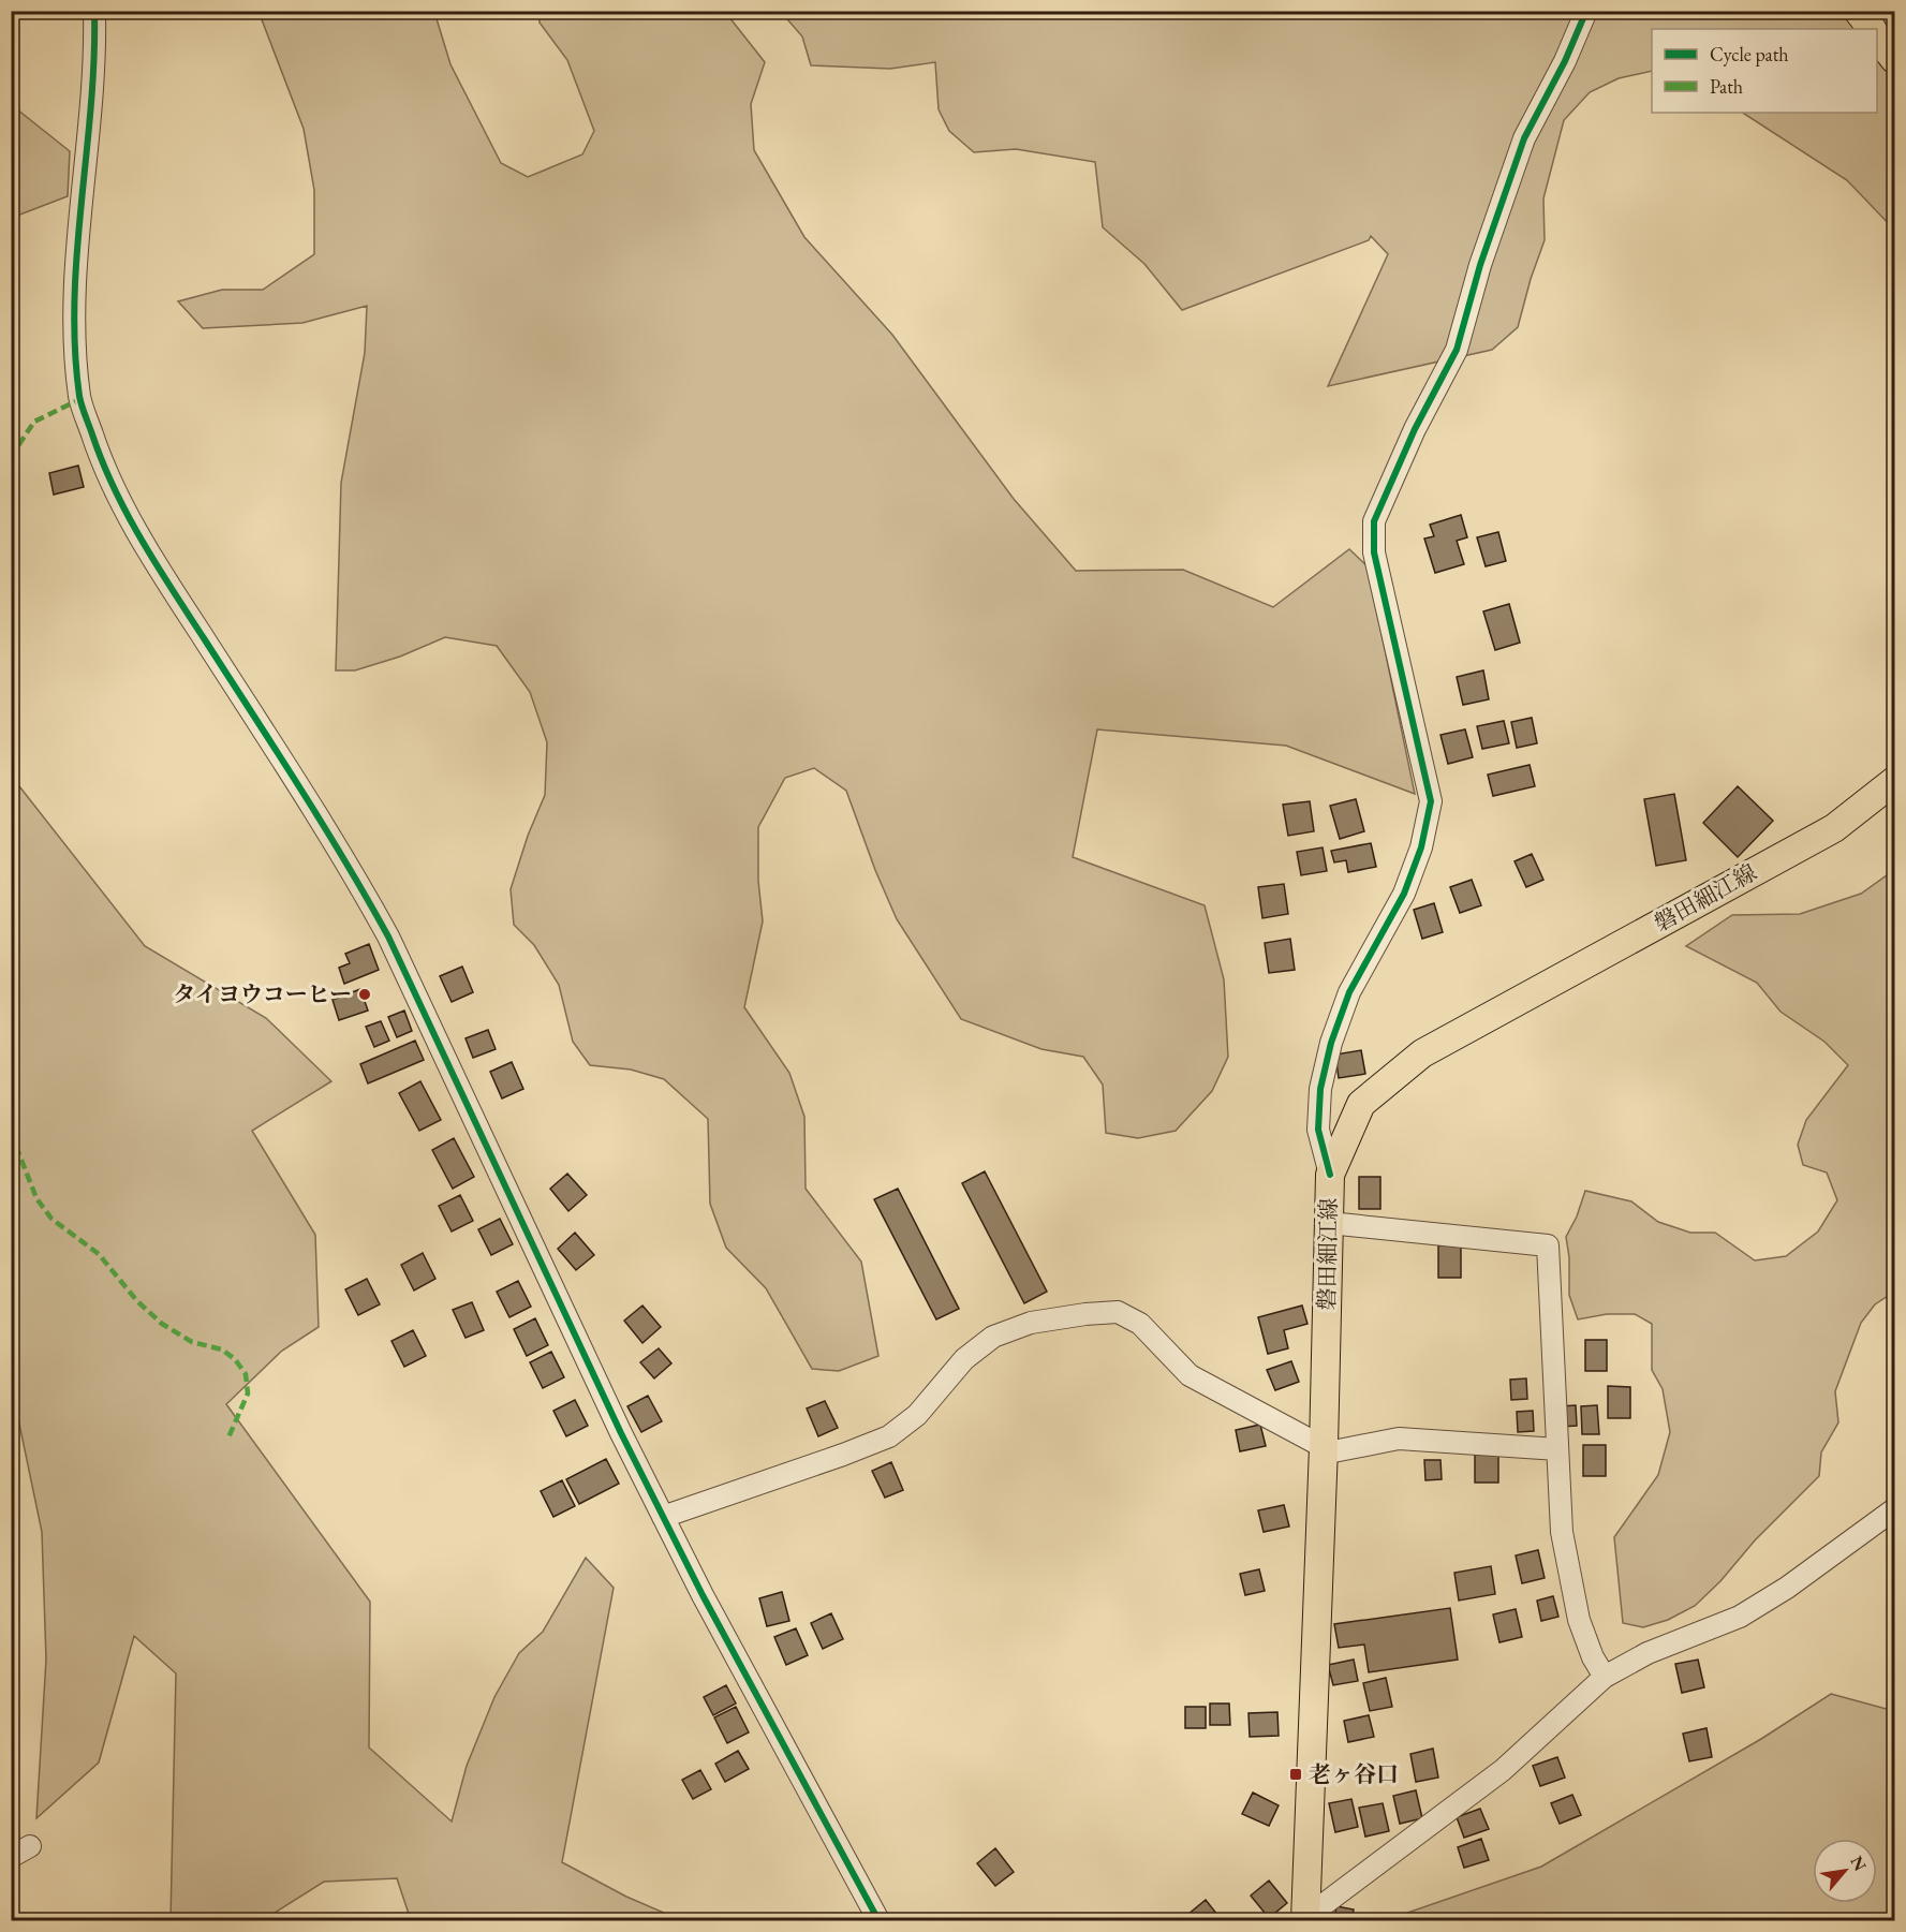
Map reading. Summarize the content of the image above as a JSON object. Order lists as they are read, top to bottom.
{
  "streets": {
    "main road": ["磐田細江線"]
  },
  "places": {
    "other": ["タイヨウコーヒー"],
    "transit": ["老ヶ谷口"]
  },
  "legend": ["Cycle path", "Path"],
  "north": "top right"
}
